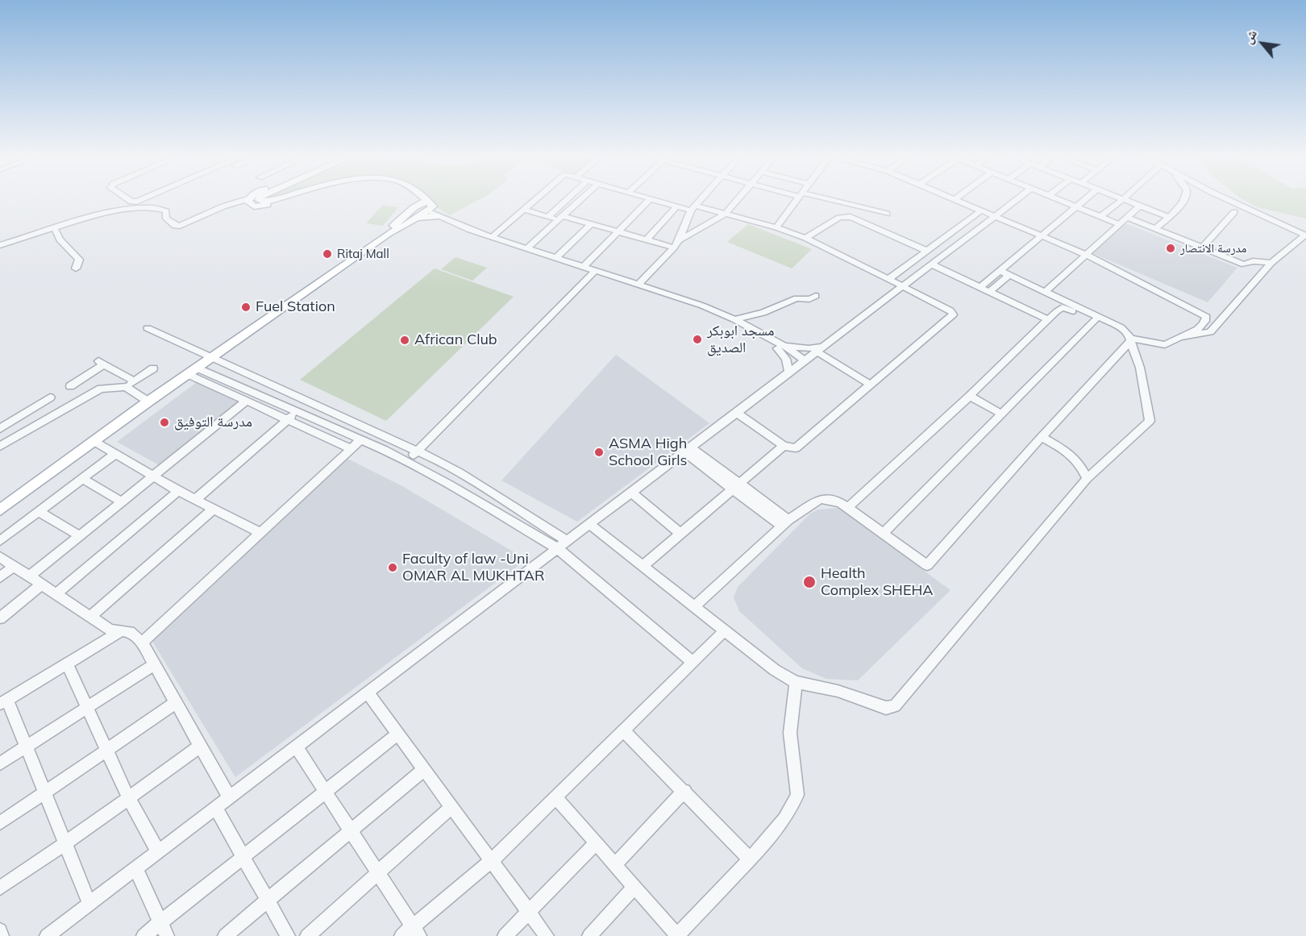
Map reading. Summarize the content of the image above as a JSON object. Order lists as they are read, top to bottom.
{
  "places": [
    "مدرسة الانتصار",
    "Ritaj Mall",
    "Fuel Station",
    "مسجد ابوبكر الصديق",
    "African Club",
    "مدرسة التوفيق",
    "ASMA High School Girls",
    "Faculty of law -Uni OMAR AL MUKHTAR",
    "Health Complex SHEHA"
  ],
  "north": "top left"
}
